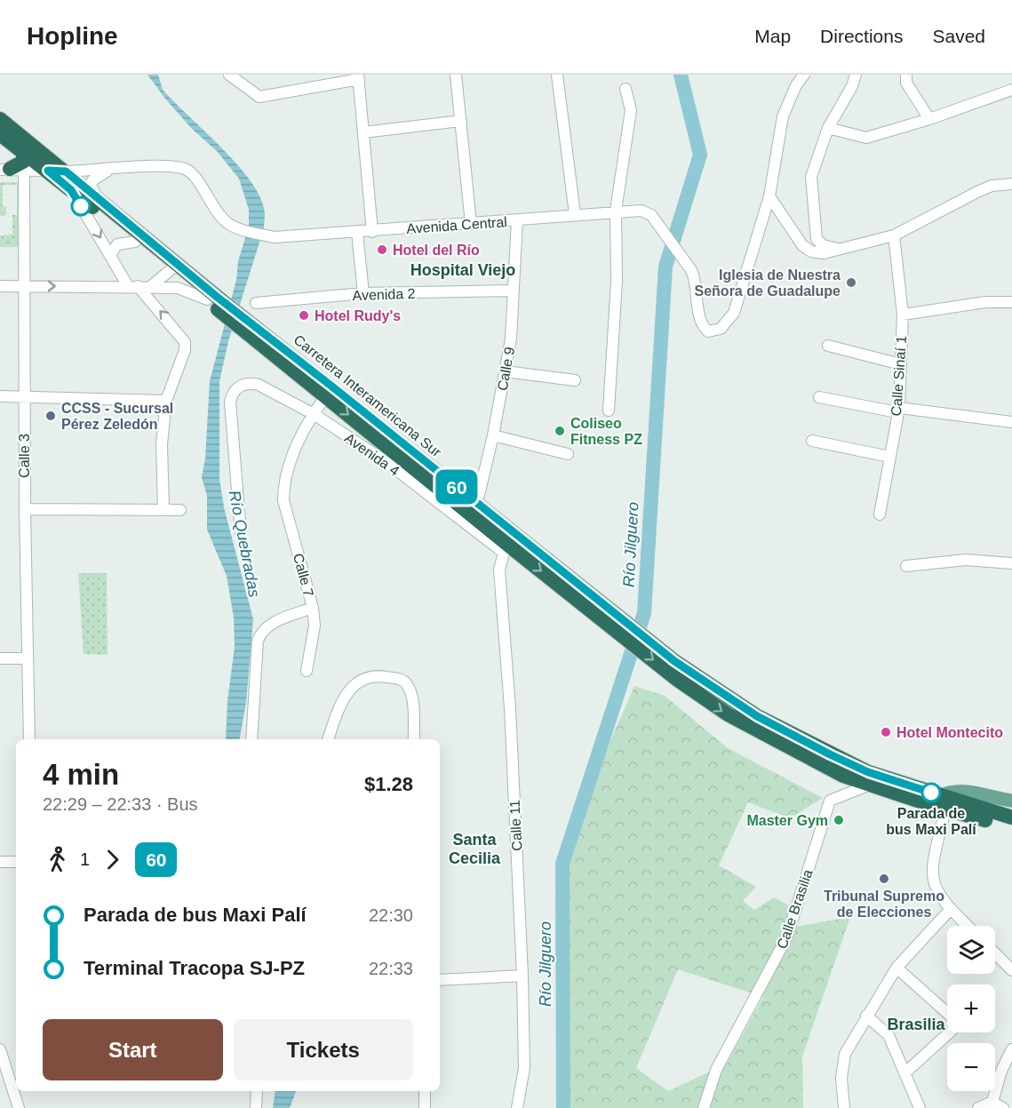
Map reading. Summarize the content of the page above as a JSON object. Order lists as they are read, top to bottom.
{
  "streets": {
    "highway": ["Carretera Interamericana Sur"],
    "street": [
      "Avenida Central",
      "Avenida 2",
      "Calle 9",
      "Calle Sinaí 1",
      "Avenida 4",
      "Calle 3",
      "Calle 7",
      "Calle 11",
      "Calle Brasilia"
    ]
  },
  "crossings": [
    ["Avenida Central", "Calle 9"],
    ["Avenida Central", "Carretera Interamericana Sur"],
    ["Avenida Central", "Calle 3"],
    ["Avenida 2", "Calle 9"],
    ["Calle 9", "Carretera Interamericana Sur"],
    ["Carretera Interamericana Sur", "Avenida 4"],
    ["Carretera Interamericana Sur", "Calle 7"],
    ["Carretera Interamericana Sur", "Calle 11"],
    ["Carretera Interamericana Sur", "Calle Brasilia"],
    ["Avenida 4", "Calle 7"],
    ["Avenida 4", "Calle 11"]
  ],
  "districts": ["Hospital Viejo", "Santa Cecilia", "Brasilia"],
  "water": ["Río Quebradas", "Río Jilguero"],
  "places": [
    "Hotel del Río",
    "Iglesia de Nuestra Señora de Guadalupe",
    "Hotel Rudy's",
    "CCSS - Sucursal Pérez Zeledón",
    "Coliseo Fitness PZ",
    "Hotel Montecito",
    "Parada de bus Maxi Palí",
    "Master Gym",
    "Tribunal Supremo de Elecciones"
  ],
  "lines": ["bus line 60"],
  "page": {
    "header": "Hopline",
    "nav": ["Map", "Directions", "Saved"],
    "on_map": "60",
    "heading": ["4 min", "22:29 – 22:33 · Bus", "$1.28"],
    "legs": ["1", "60"],
    "list": [
      {
        "name": "Parada de bus Maxi Palí",
        "value": "22:30"
      },
      {
        "name": "Terminal Tracopa SJ-PZ",
        "value": "22:33"
      }
    ],
    "map_buttons": ["+", "−"],
    "buttons": ["Start", "Tickets"]
  }
}
